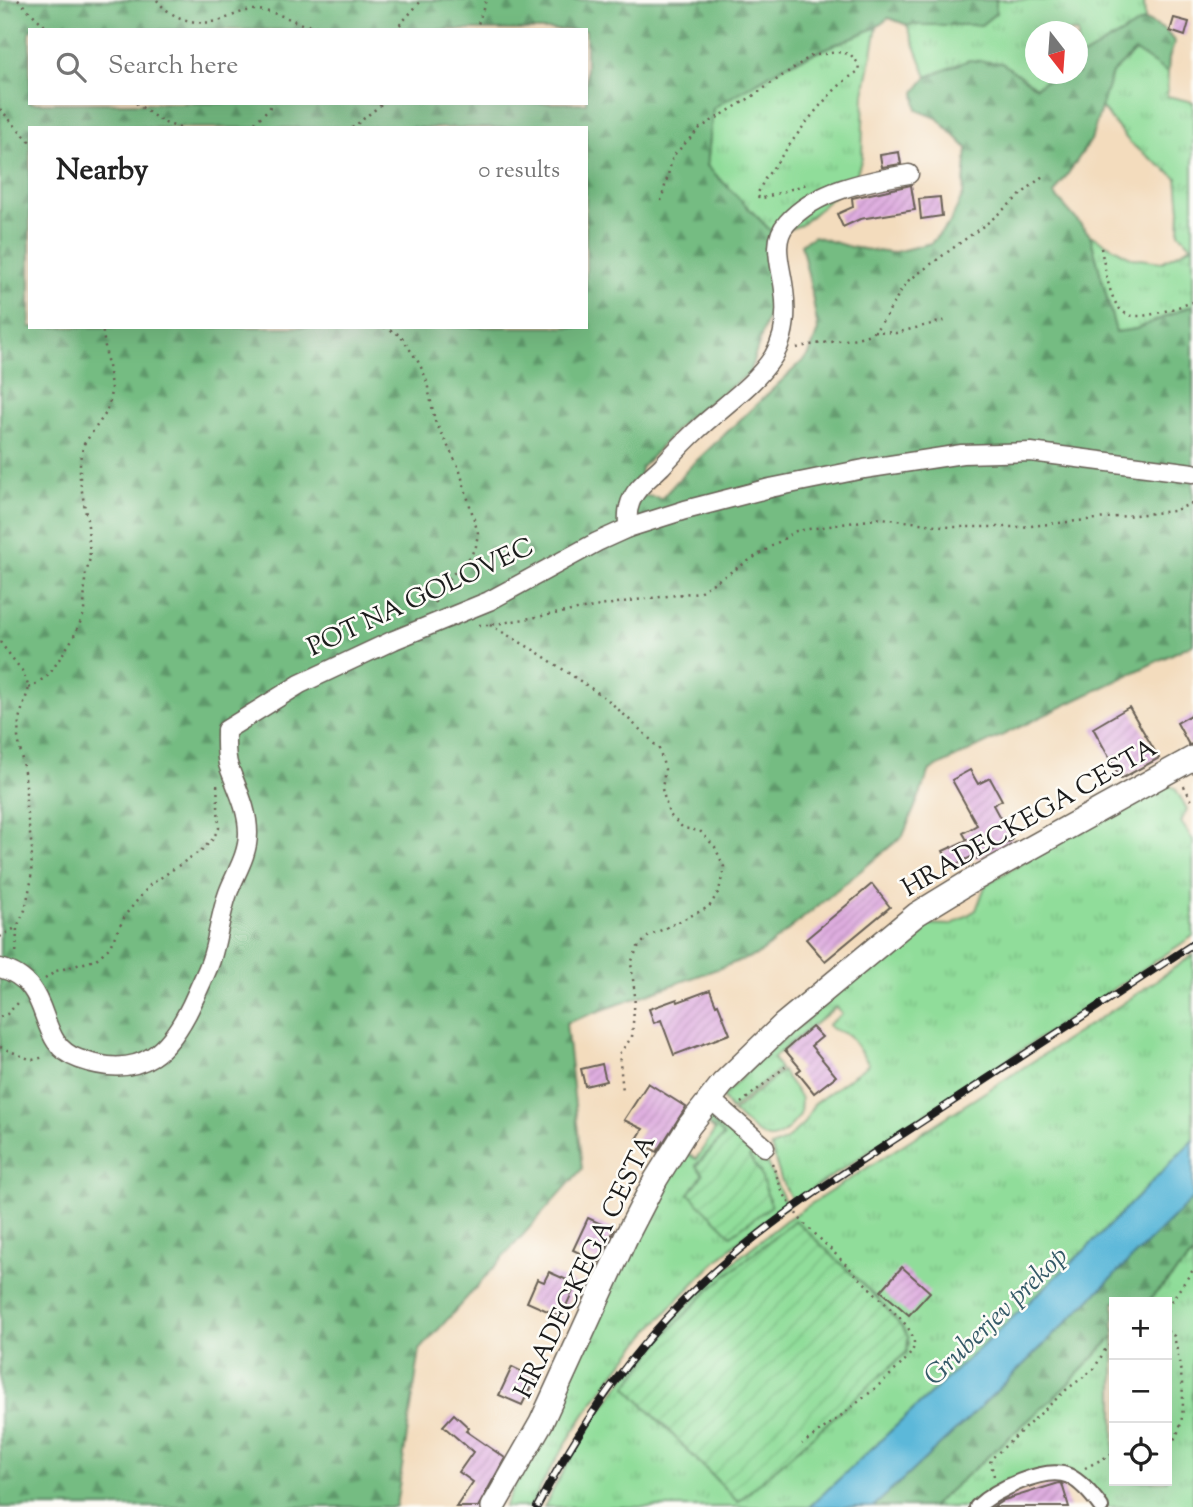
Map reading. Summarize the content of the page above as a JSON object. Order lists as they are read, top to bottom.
{
  "streets": {
    "street": ["POT NA GOLOVEC", "HRADECKEGA CESTA"]
  },
  "water": ["Gruberjev prekop"],
  "north": "bottom",
  "page": {
    "search": "Search here",
    "heading": ["Nearby", "0 results"],
    "map_buttons": ["+", "−"]
  }
}
